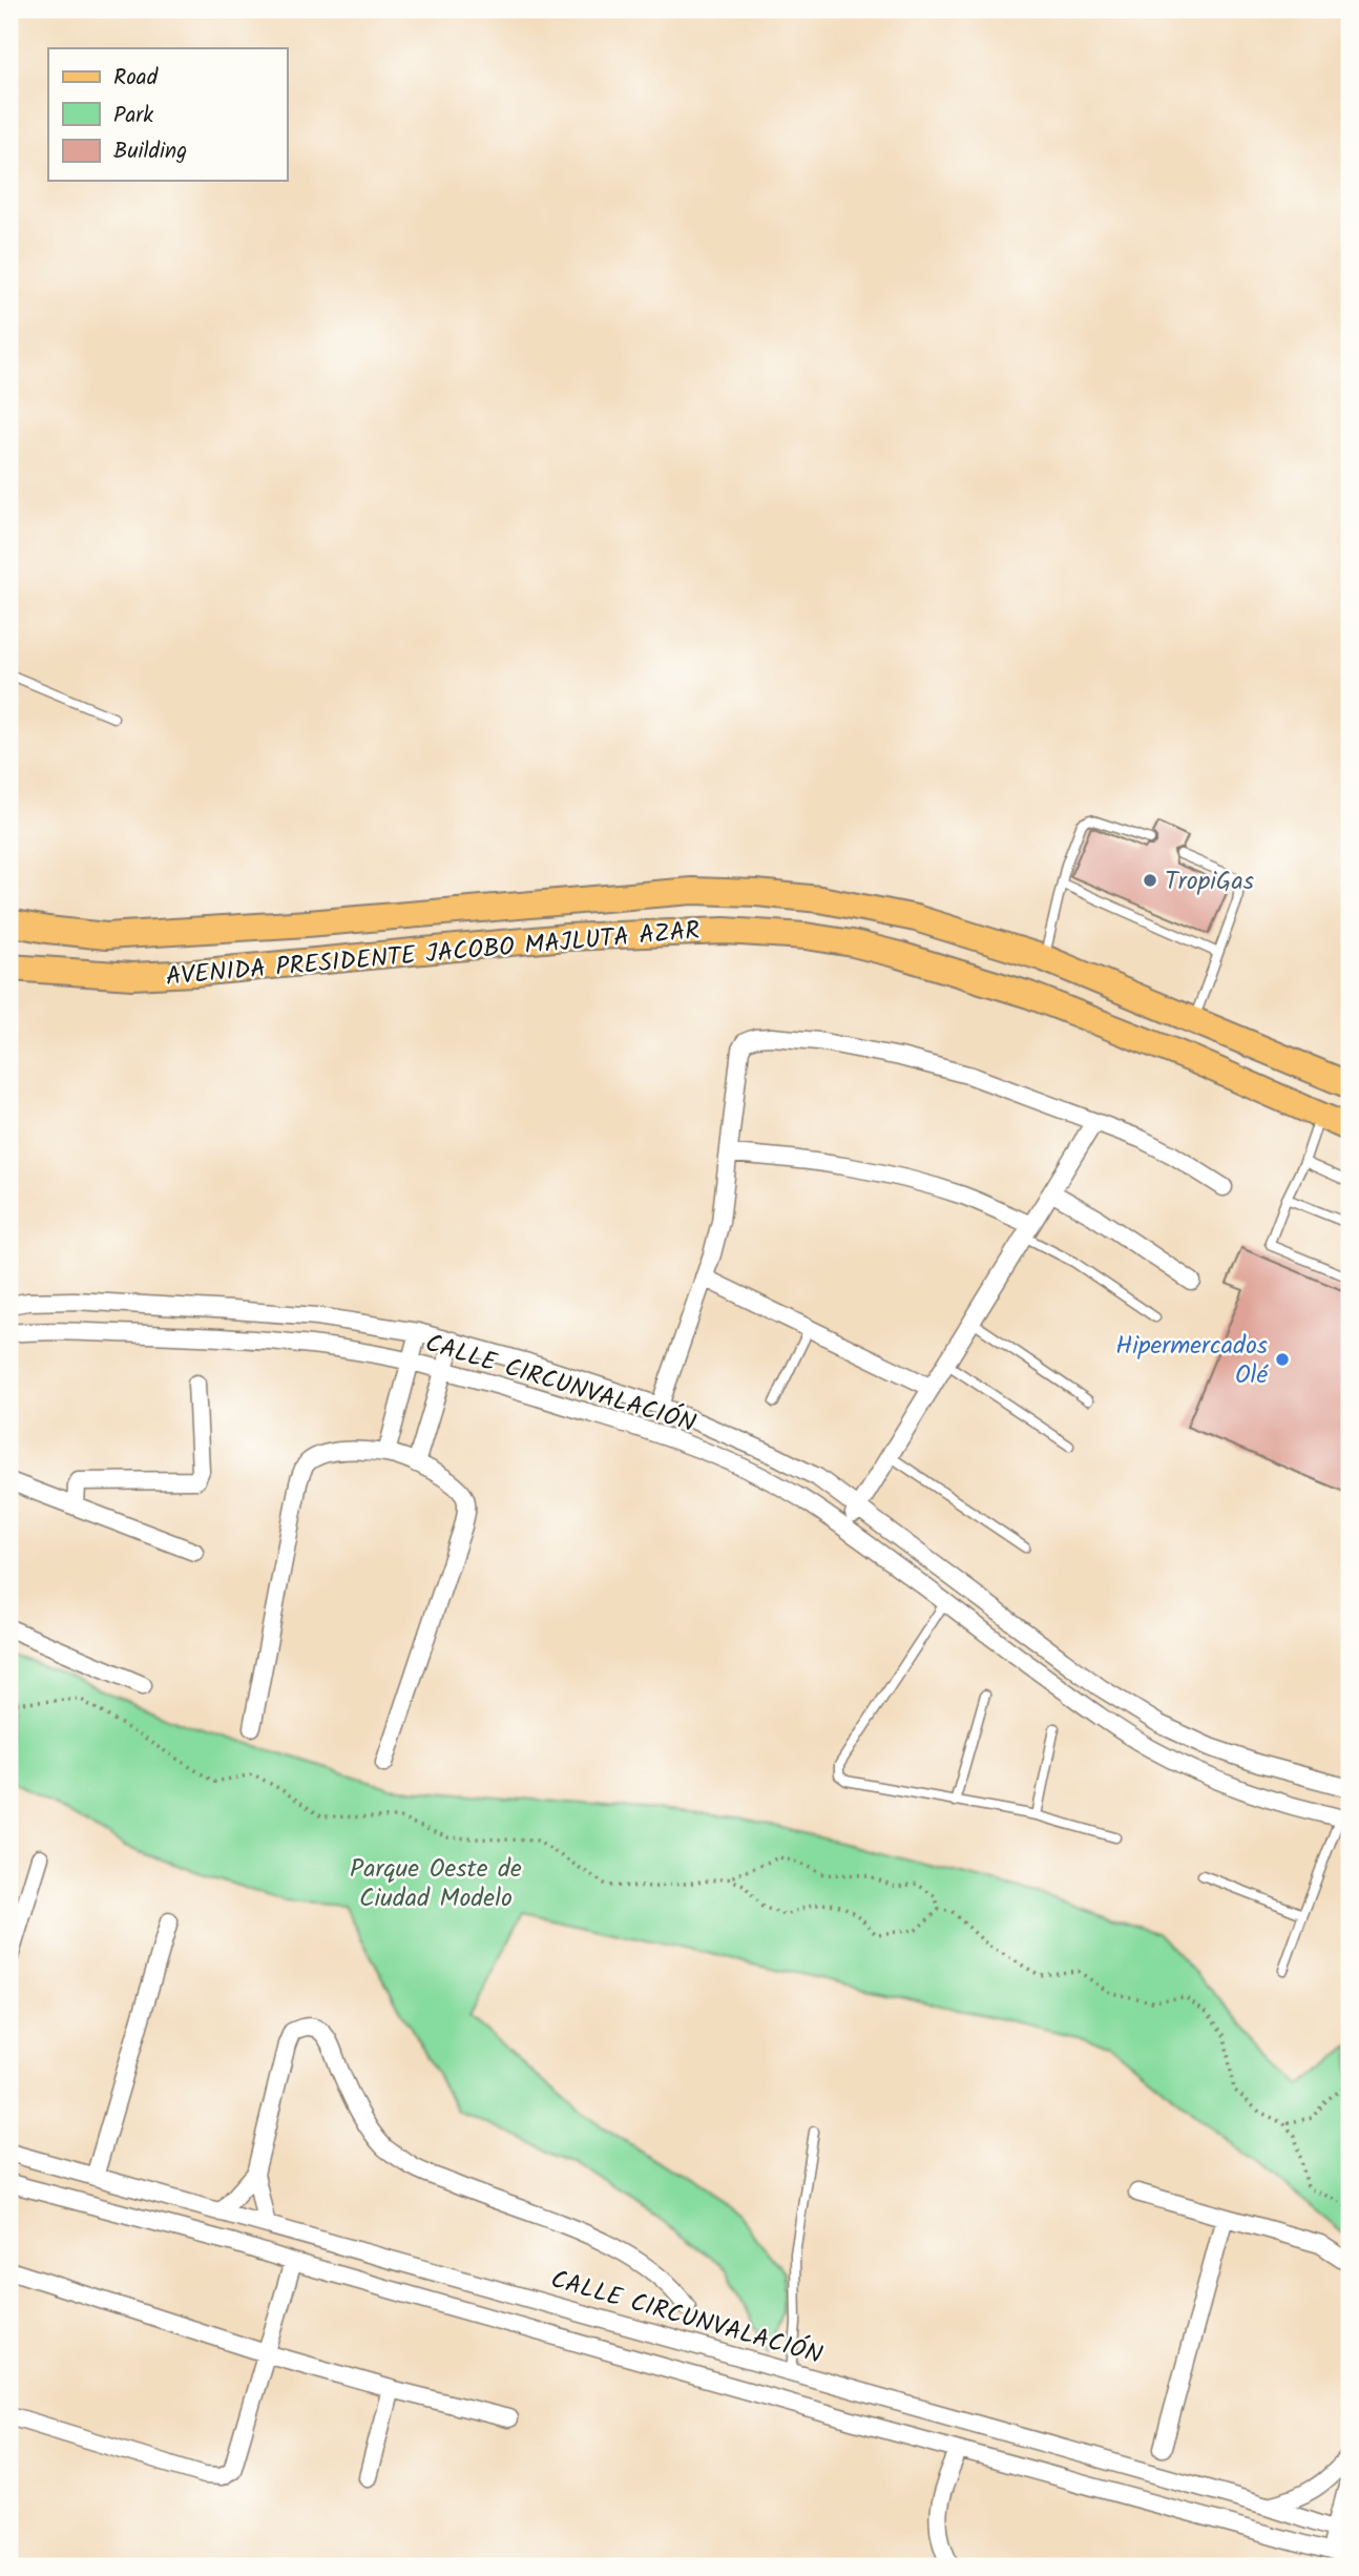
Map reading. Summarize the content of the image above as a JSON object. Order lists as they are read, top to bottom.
{
  "streets": {
    "main road": ["AVENIDA PRESIDENTE JACOBO MAJLUTA AZAR"],
    "street": ["CALLE CIRCUNVALACIÓN"]
  },
  "parks": ["Parque Oeste de Ciudad Modelo"],
  "places": ["TropiGas", "Hipermercados Olé"],
  "legend": ["Road", "Park", "Building"]
}
